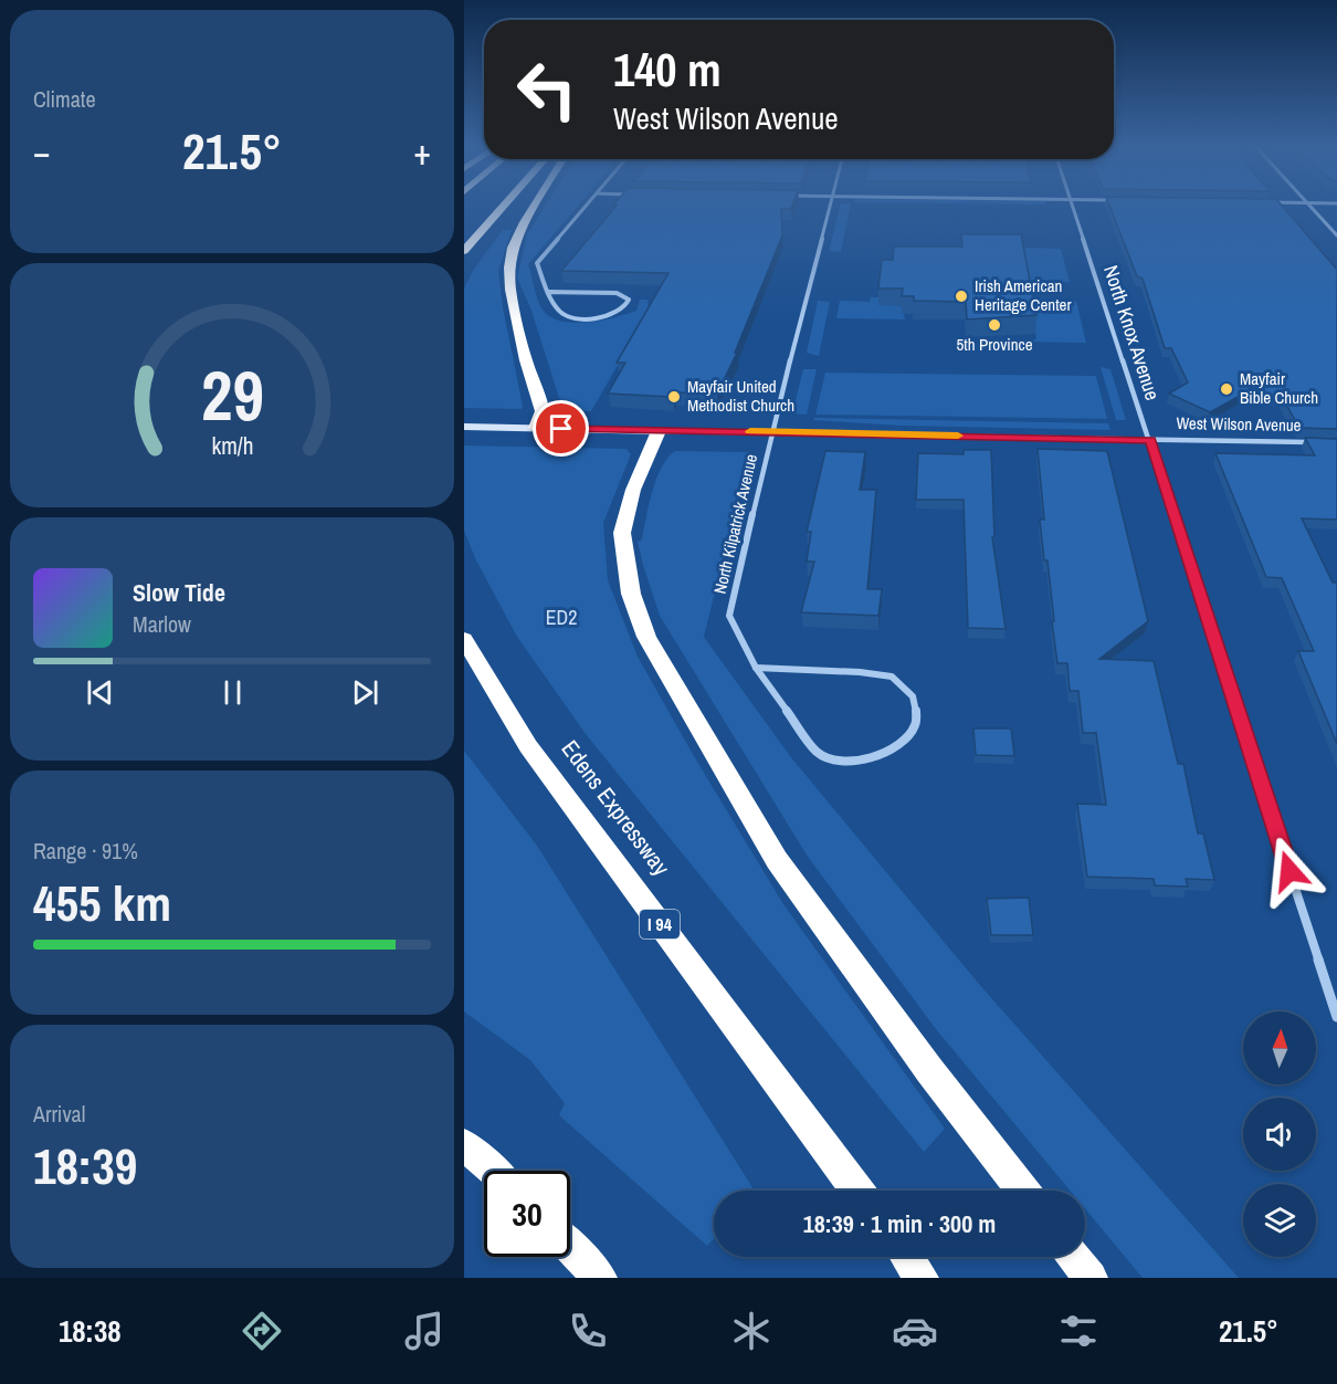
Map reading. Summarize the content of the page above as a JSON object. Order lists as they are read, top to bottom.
{
  "streets": {
    "highway": ["Edens Expressway", "I 94"],
    "street": ["North Knox Avenue", "West Wilson Avenue", "North Kilpatrick Avenue"]
  },
  "crossings": [
    ["North Knox Avenue", "West Wilson Avenue"],
    ["West Wilson Avenue", "North Kilpatrick Avenue"]
  ],
  "parks": ["ED2"],
  "places": [
    "Irish American Heritage Center",
    "5th Province",
    "Mayfair Bible Church",
    "Mayfair United Methodist Church"
  ],
  "north": "top",
  "page": {
    "tile": [
      "Climate",
      ["Range · 91%", "455 km"],
      ["Arrival", "18:39"]
    ],
    "turn": ["140 m", "West Wilson Avenue"],
    "heat": ["−", "21.5°", "+"],
    "song": ["Slow Tide", "Marlow"],
    "limit": "30",
    "trip": "18:39 · 1 min · 300 m",
    "tabs": ["18:38", "21.5°"],
    "gauge": ["29", "km/h"]
  }
}
